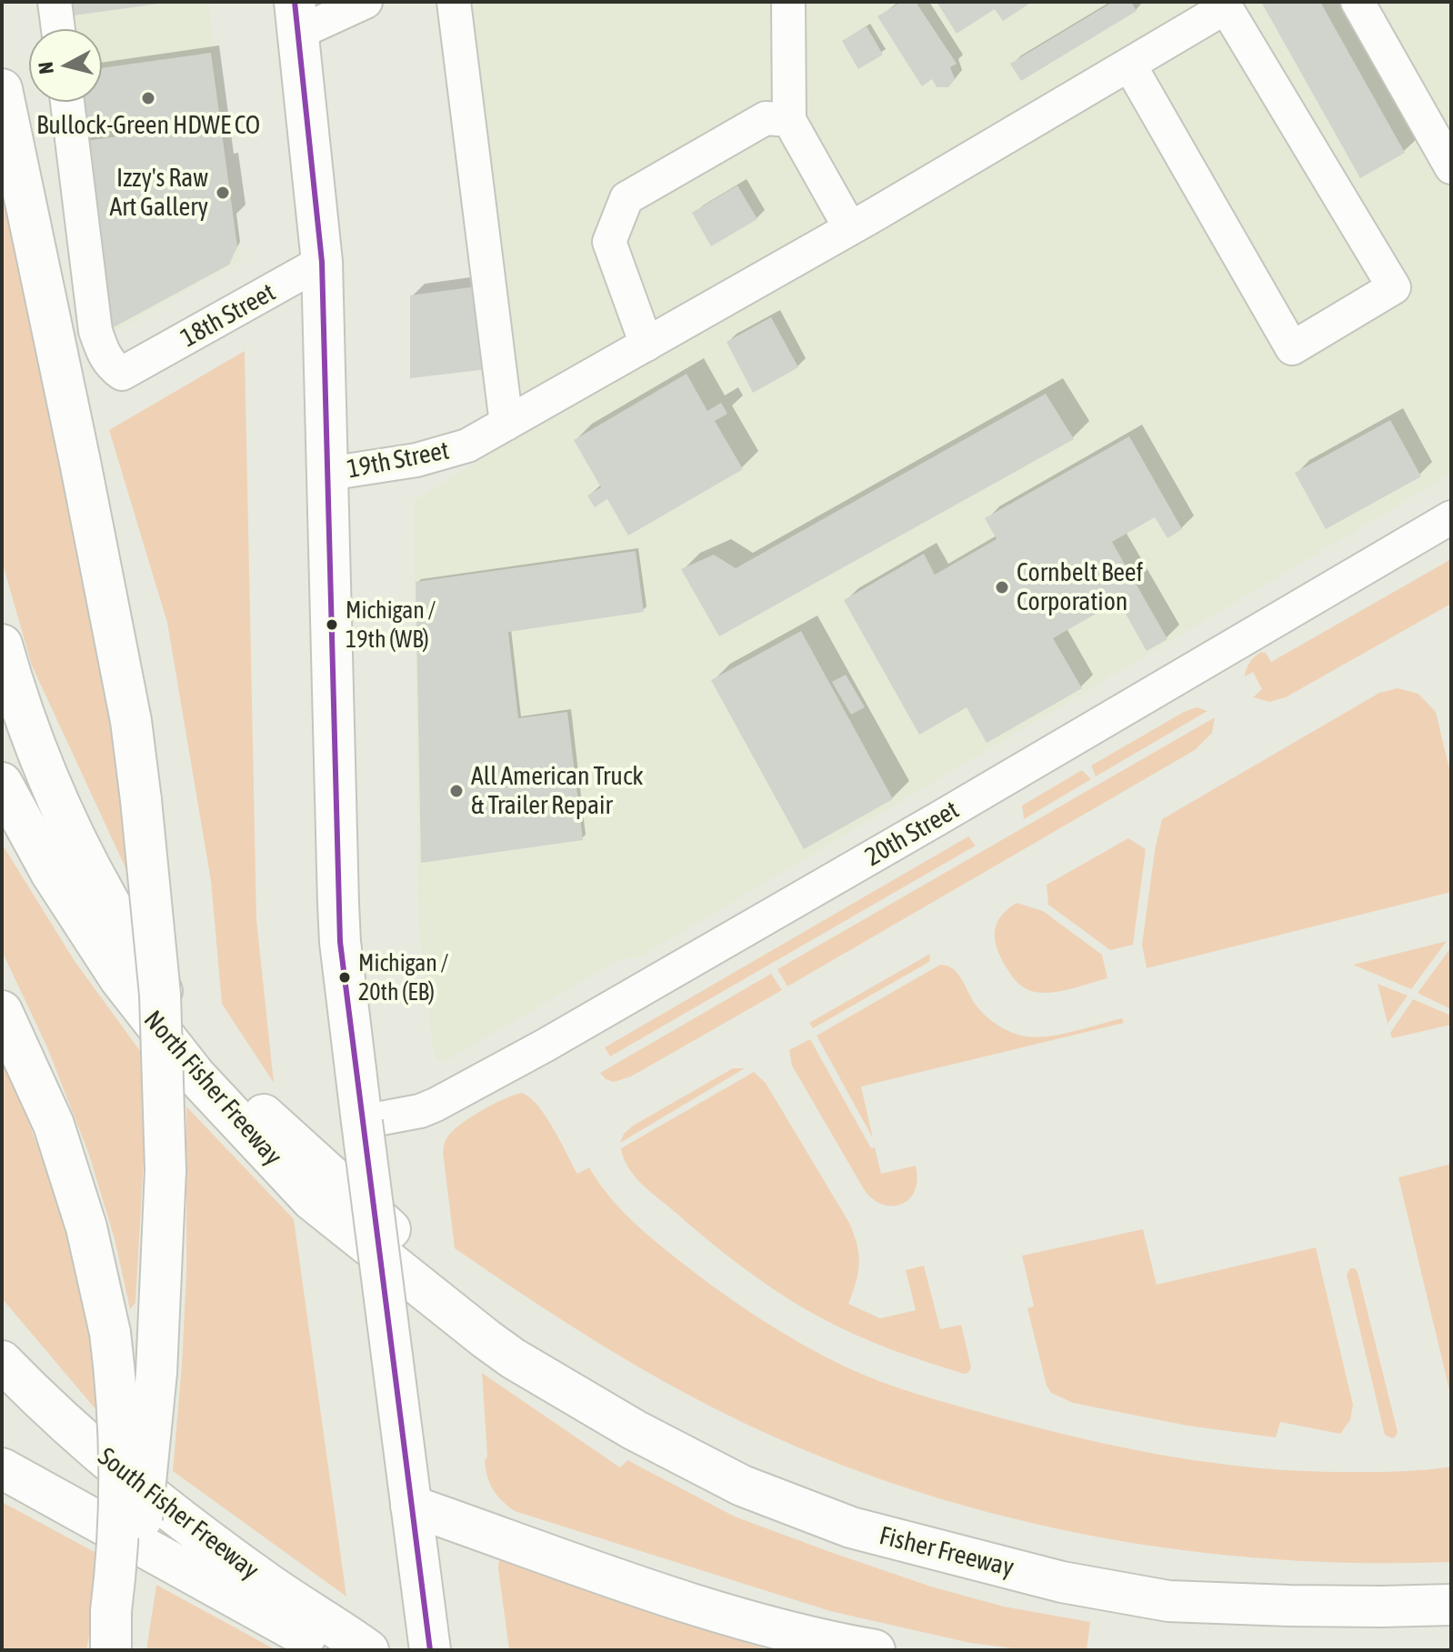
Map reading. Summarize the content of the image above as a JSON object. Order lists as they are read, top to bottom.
{
  "streets": {
    "main road": ["North Fisher Freeway", "South Fisher Freeway", "Fisher Freeway"],
    "street": ["18th Street", "19th Street", "20th Street"]
  },
  "crossings": [
    ["North Fisher Freeway", "Fisher Freeway"]
  ],
  "places": [
    "Bullock-Green HDWE CO",
    "Izzy's Raw Art Gallery",
    "Cornbelt Beef Corporation",
    "Michigan / 19th (WB)",
    "All American Truck & Trailer Repair",
    "Michigan / 20th (EB)"
  ],
  "north": "left"
}
